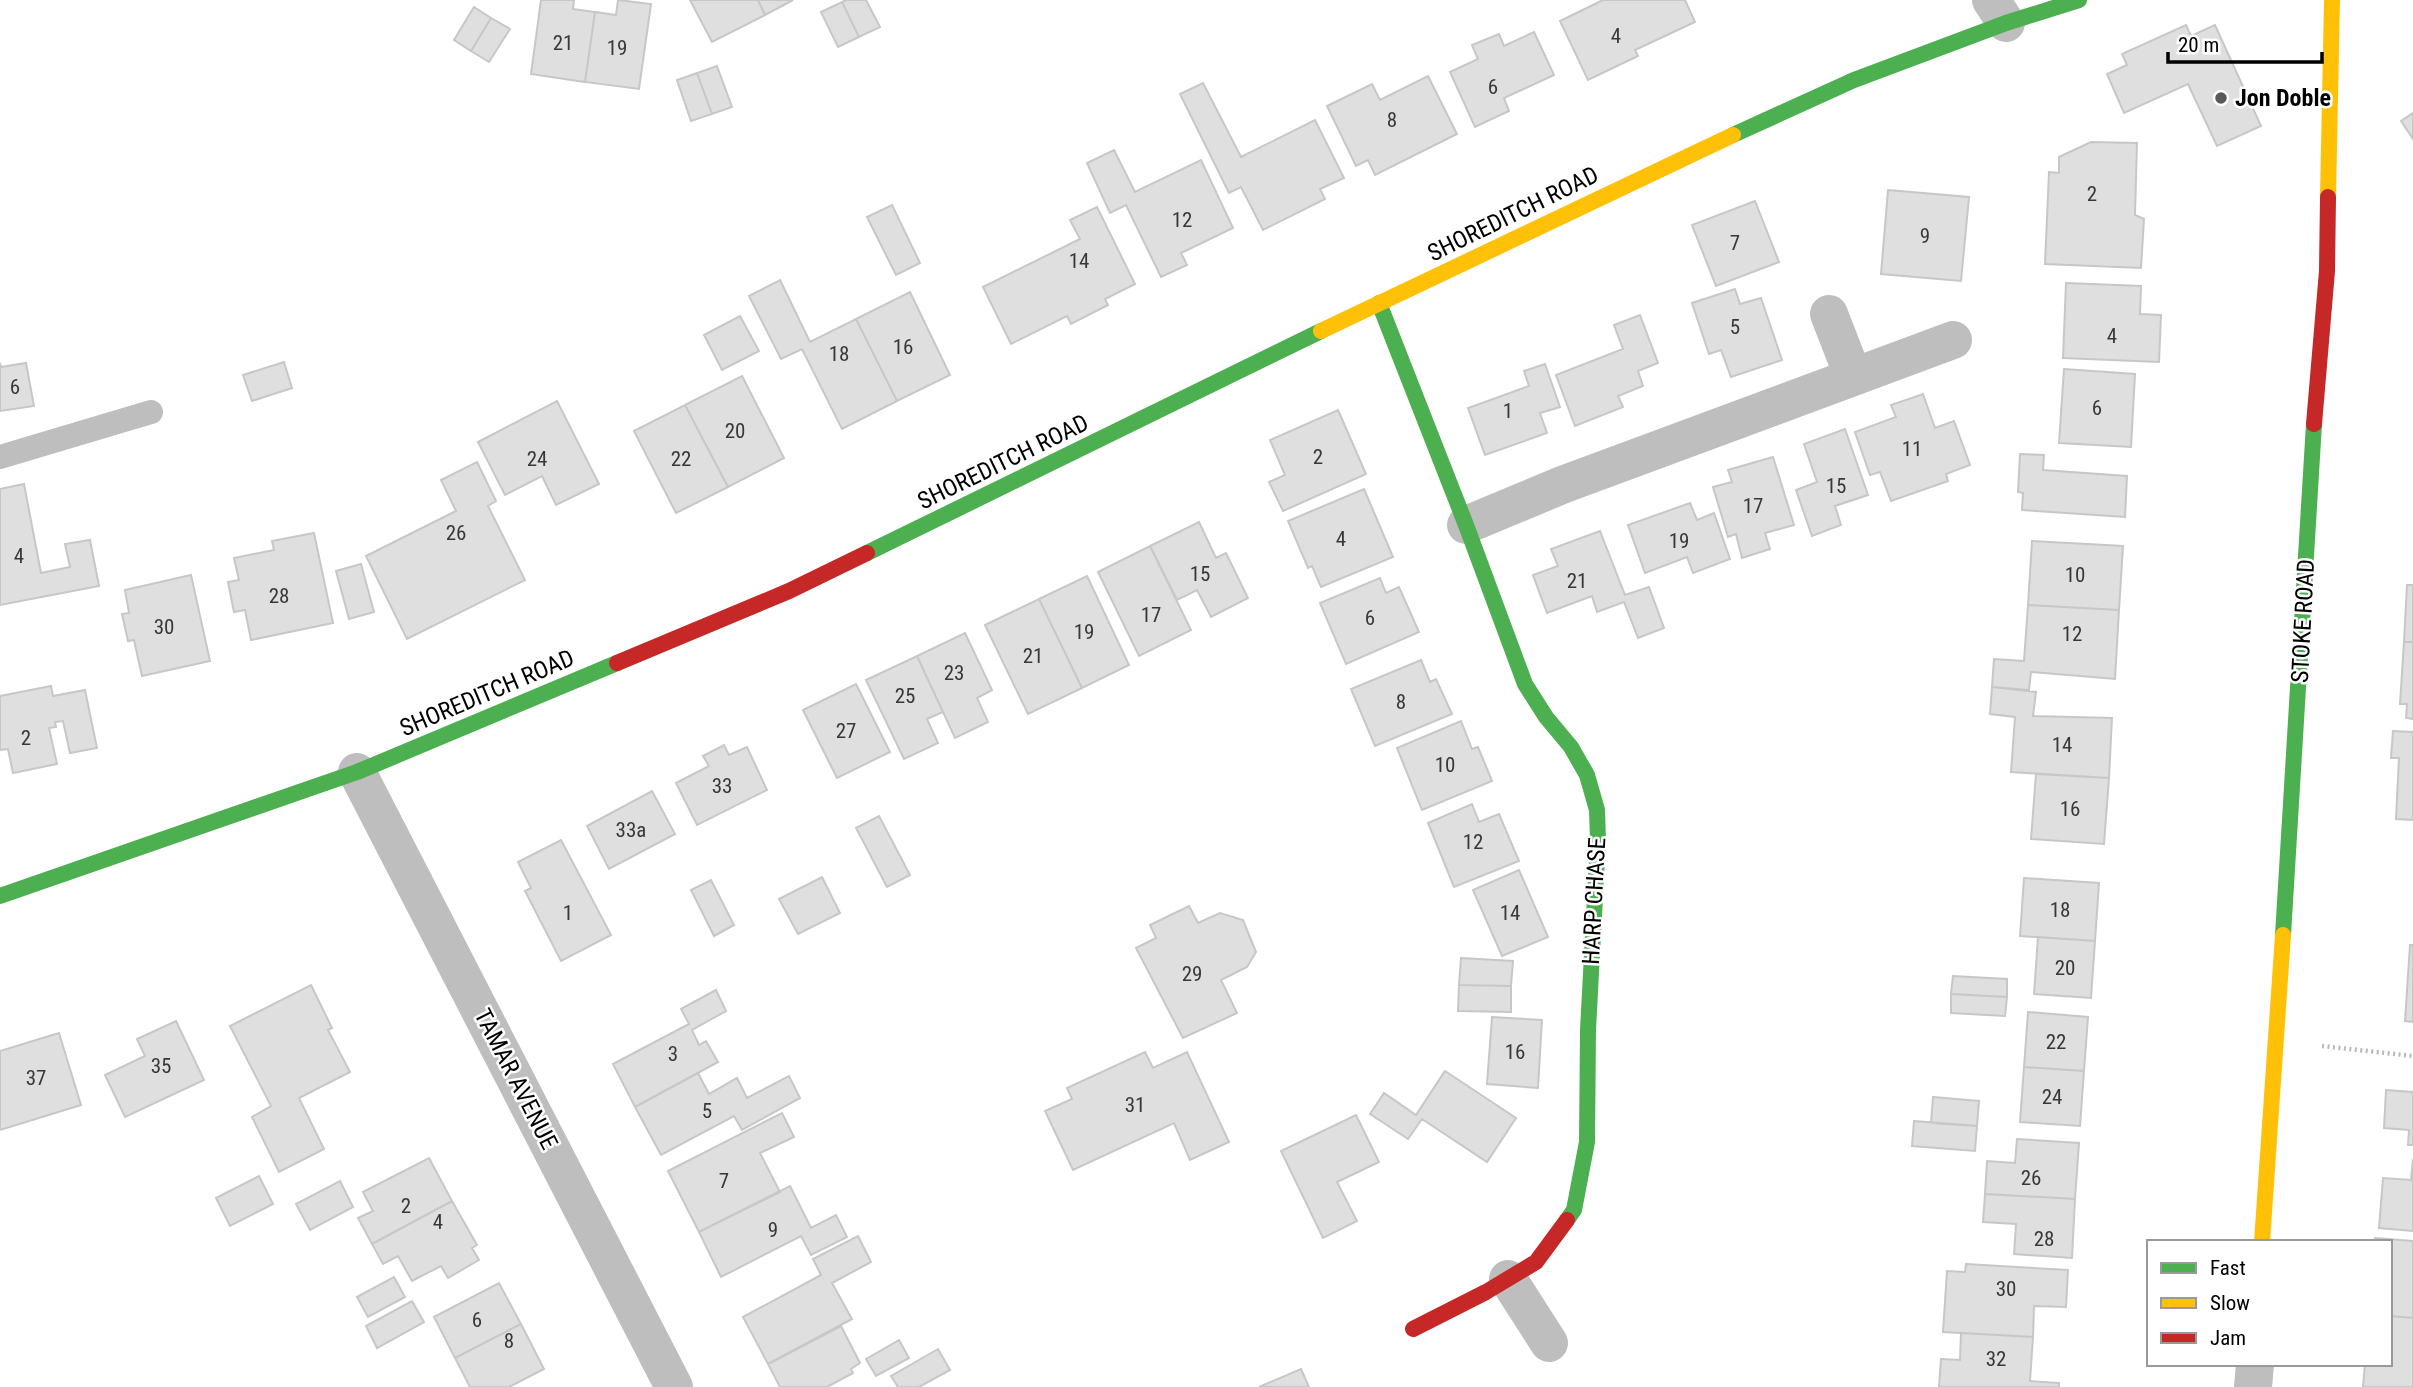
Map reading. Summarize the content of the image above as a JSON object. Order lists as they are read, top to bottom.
{
  "streets": {
    "street": [
      "SHOREDITCH ROAD",
      "STOKE ROAD",
      "HARP CHASE",
      "TAMAR AVENUE"
    ]
  },
  "crossings": [
    ["SHOREDITCH ROAD", "HARP CHASE"],
    ["SHOREDITCH ROAD", "TAMAR AVENUE"]
  ],
  "places": ["Jon Doble"],
  "house_numbers": [
    "4",
    "21",
    "19",
    "6",
    "8",
    "2",
    "12",
    "9",
    "7",
    "14",
    "5",
    "4",
    "16",
    "18",
    "6",
    "6",
    "1",
    "20",
    "11",
    "2",
    "24",
    "22",
    "15",
    "17",
    "26",
    "4",
    "19",
    "4",
    "15",
    "10",
    "21",
    "28",
    "17",
    "6",
    "30",
    "19",
    "12",
    "21",
    "23",
    "25",
    "8",
    "27",
    "2",
    "14",
    "10",
    "33",
    "16",
    "33a",
    "12",
    "18",
    "1",
    "14",
    "20",
    "29",
    "22",
    "16",
    "3",
    "35",
    "37",
    "24",
    "31",
    "5",
    "26",
    "7",
    "2",
    "4",
    "9",
    "28",
    "30",
    "6",
    "8",
    "32"
  ],
  "legend": ["Fast", "Slow", "Jam"],
  "scale_bar": "20 m"
}
